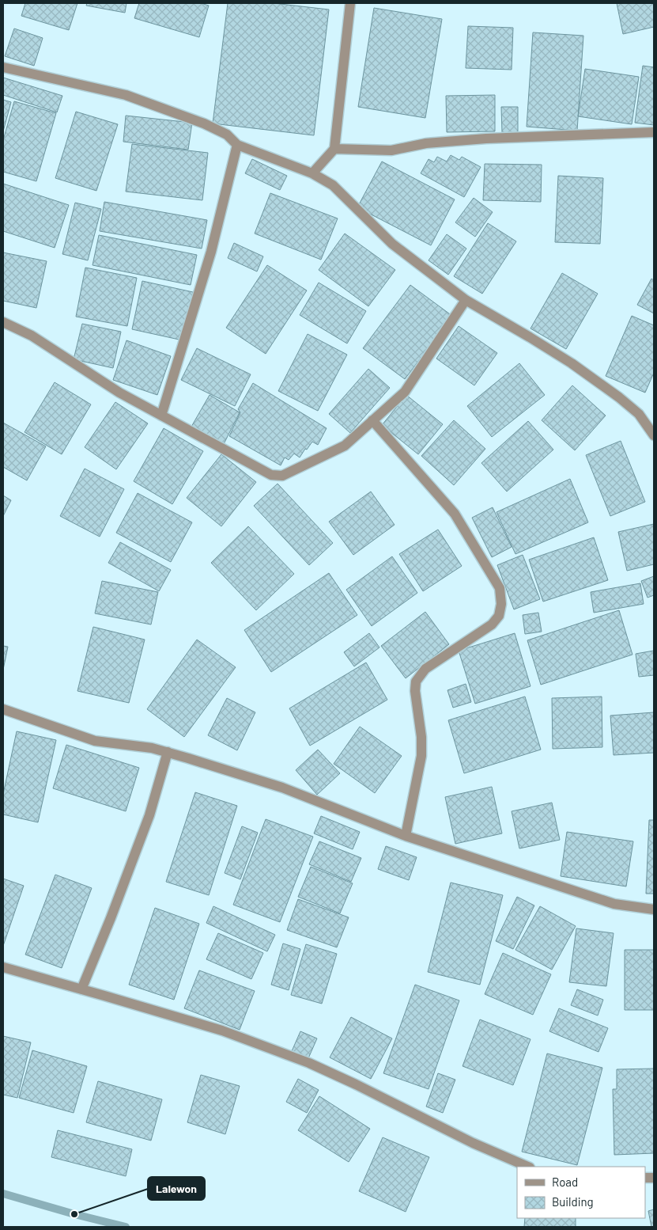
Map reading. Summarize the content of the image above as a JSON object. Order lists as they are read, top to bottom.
{
  "places": ["Lalewon"],
  "legend": ["Road", "Building"]
}
